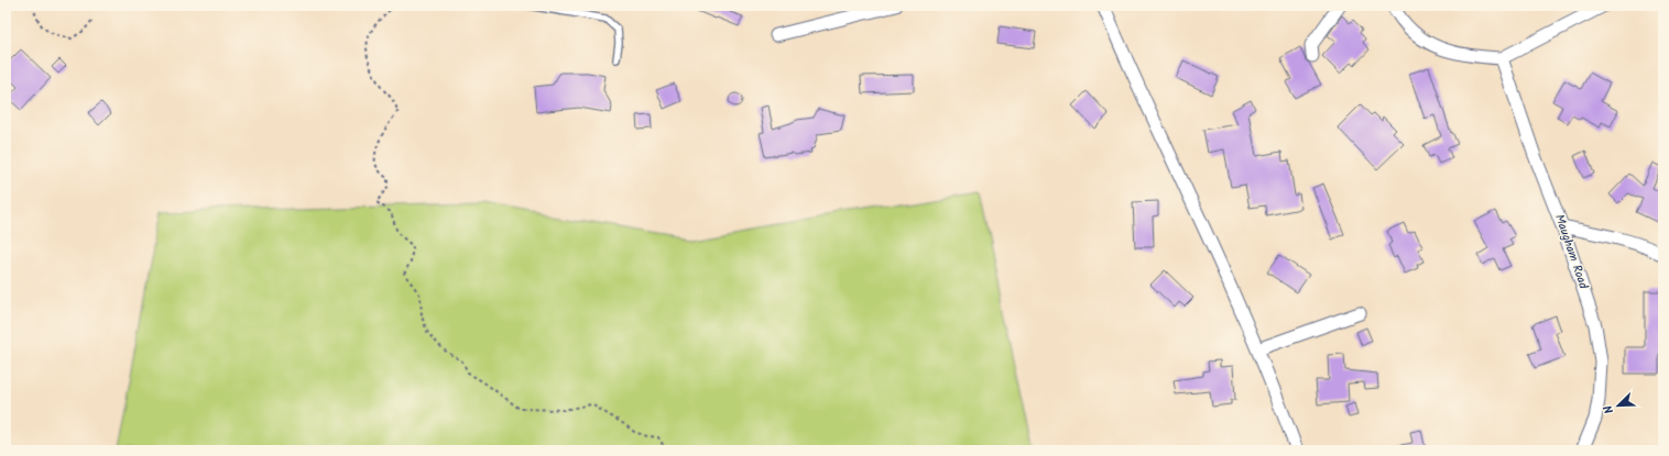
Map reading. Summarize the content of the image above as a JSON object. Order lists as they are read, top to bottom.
{
  "streets": {
    "street": ["Maugham Road"]
  },
  "north": "bottom left"
}
